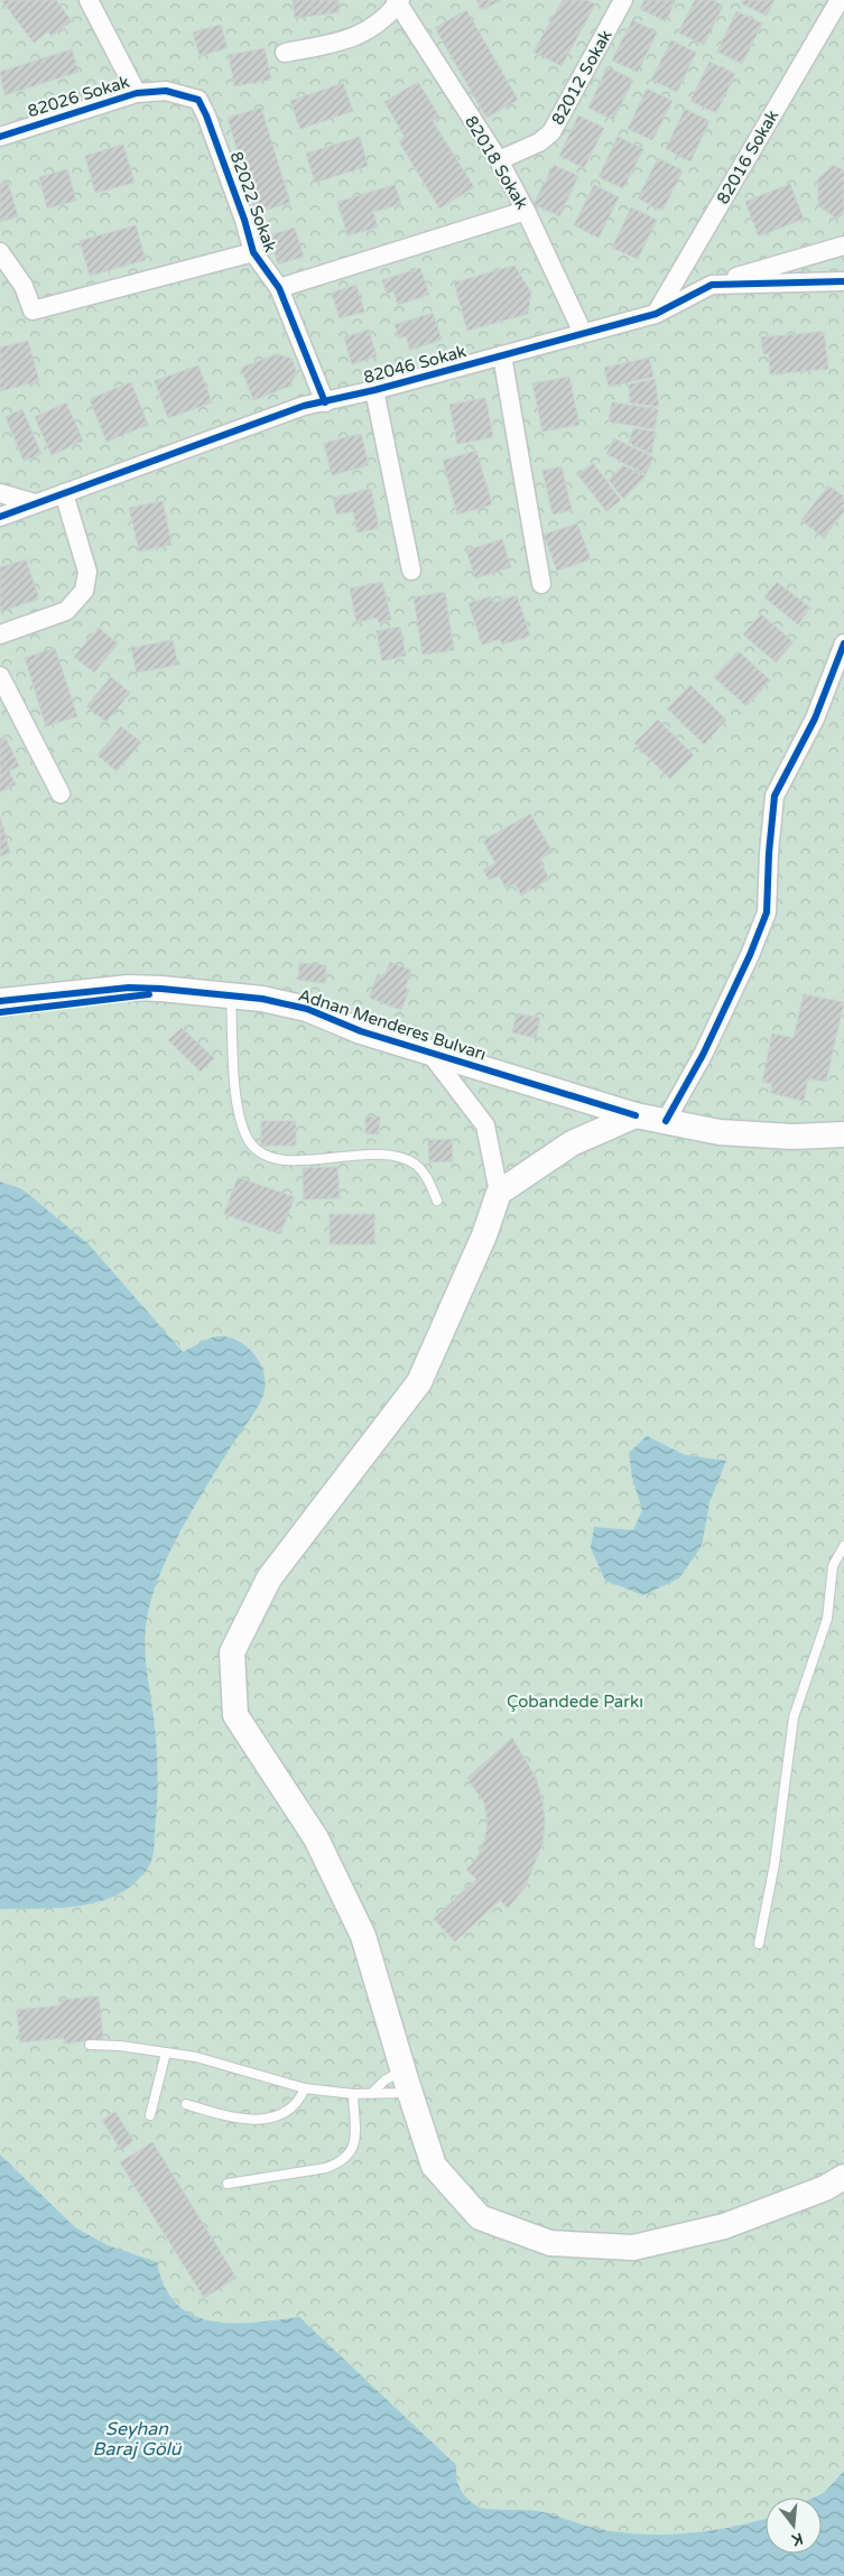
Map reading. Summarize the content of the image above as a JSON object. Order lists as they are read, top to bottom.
{
  "streets": {
    "main road": ["Adnan Menderes Bulvarı"],
    "street": [
      "82012 Sokak",
      "82026 Sokak",
      "82016 Sokak",
      "82018 Sokak",
      "82022 Sokak",
      "82046 Sokak"
    ]
  },
  "crossings": [
    ["82012 Sokak", "82018 Sokak"],
    ["82026 Sokak", "82022 Sokak"],
    ["82016 Sokak", "82046 Sokak"],
    ["82018 Sokak", "82046 Sokak"],
    ["82022 Sokak", "82046 Sokak"]
  ],
  "water": ["Seyhan Baraj Gölü"],
  "parks": ["Çobandede Parkı"],
  "north": "bottom"
}
